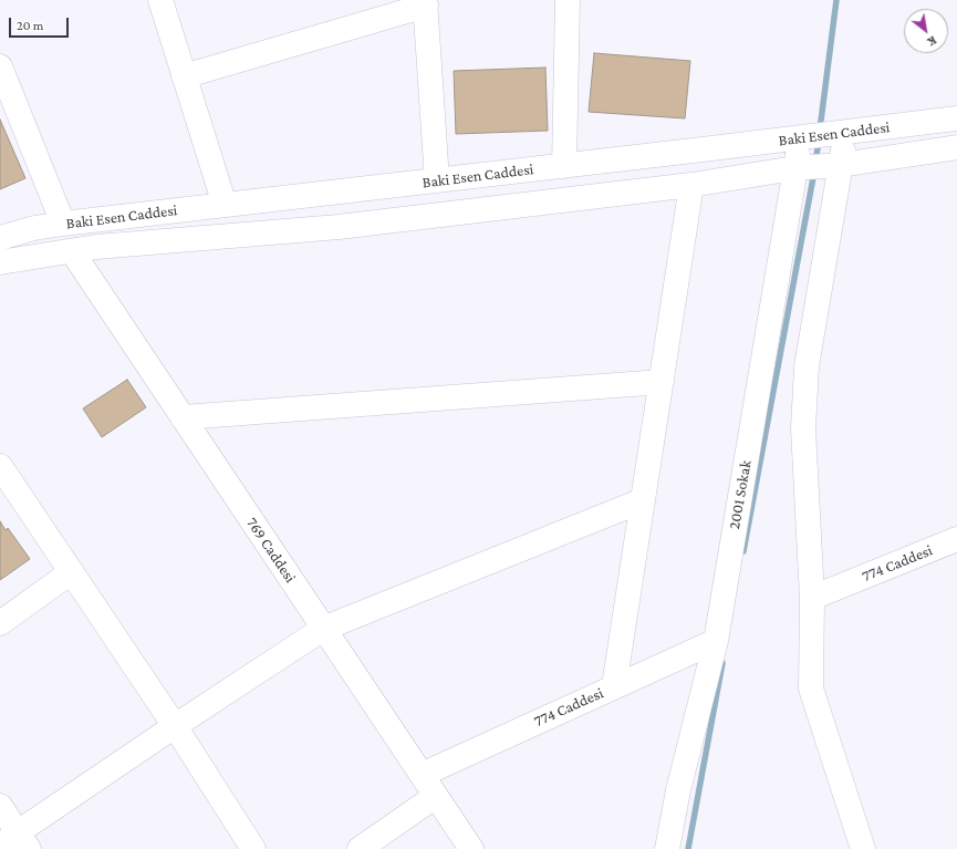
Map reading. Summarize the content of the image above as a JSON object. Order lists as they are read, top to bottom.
{
  "streets": {
    "street": [
      "Baki Esen Caddesi",
      "2001 Sokak",
      "769 Caddesi",
      "774 Caddesi"
    ]
  },
  "crossings": [
    ["Baki Esen Caddesi", "2001 Sokak"],
    ["Baki Esen Caddesi", "769 Caddesi"],
    ["2001 Sokak", "774 Caddesi"],
    ["769 Caddesi", "774 Caddesi"]
  ],
  "scale_bar": "20 m",
  "north": "bottom right"
}
